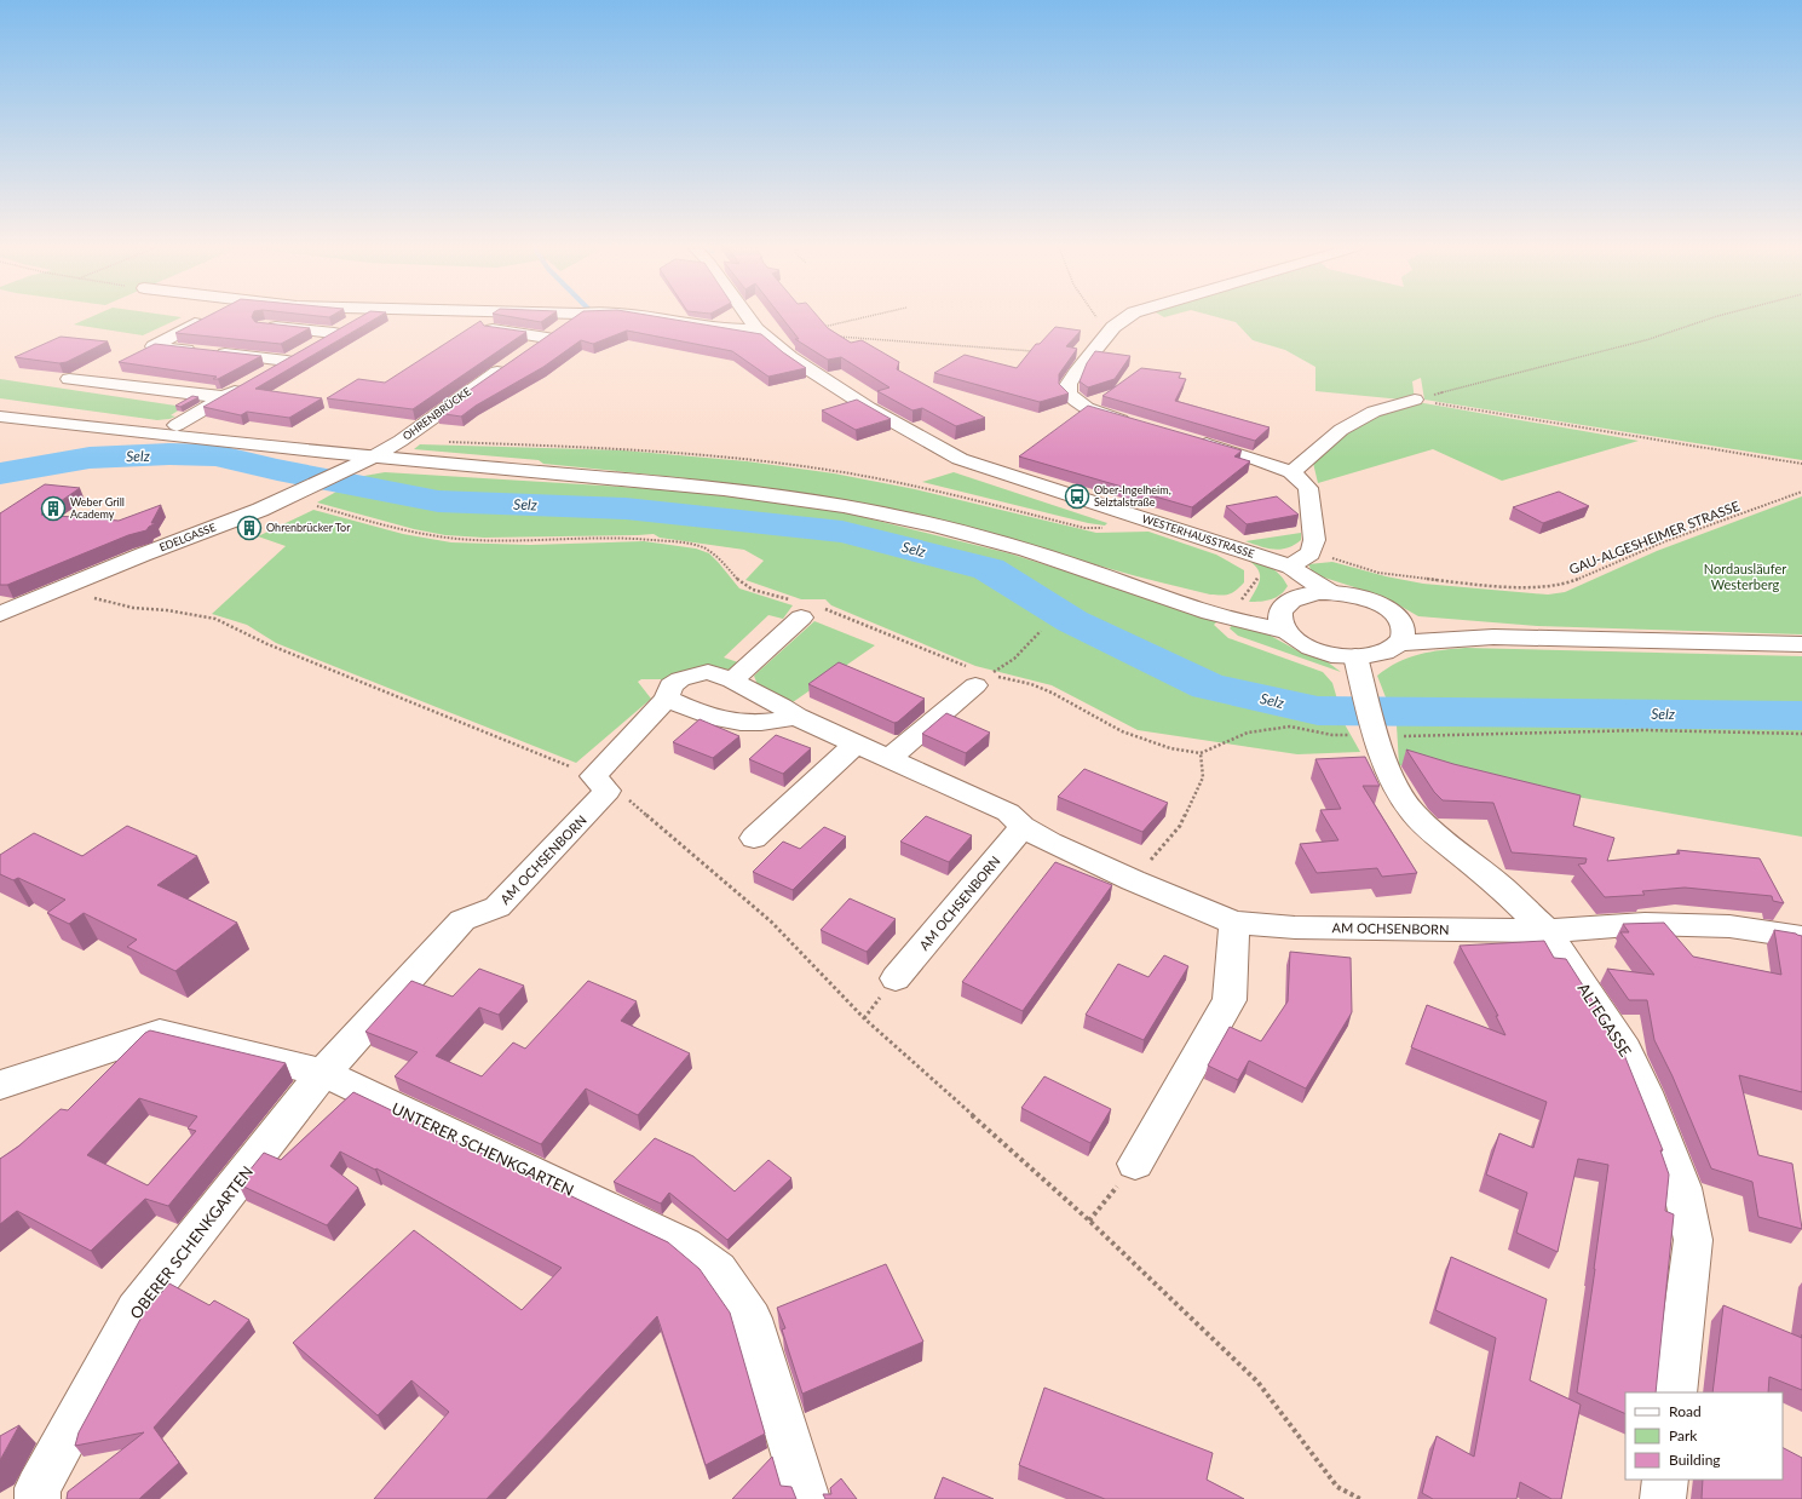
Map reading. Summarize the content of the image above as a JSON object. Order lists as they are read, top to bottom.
{
  "streets": {
    "street": [
      "OHRENBRÜCKE",
      "WESTERHAUSSTRASSE",
      "EDELGASSE",
      "AM OCHSENBORN",
      "ALTEGASSE",
      "UNTERER SCHENKGARTEN",
      "OBERER SCHENKGARTEN"
    ],
    "path": ["GAU-ALGESHEIMER STRASSE"]
  },
  "crossings": [
    ["OHRENBRÜCKE", "EDELGASSE"],
    ["AM OCHSENBORN", "ALTEGASSE"],
    ["AM OCHSENBORN", "UNTERER SCHENKGARTEN"],
    ["AM OCHSENBORN", "OBERER SCHENKGARTEN"],
    ["UNTERER SCHENKGARTEN", "OBERER SCHENKGARTEN"]
  ],
  "water": ["Selz"],
  "parks": ["Nordausläufer Westerberg"],
  "places": {
    "bus stop": ["Ober-Ingelheim, Selztalstraße"],
    "building": ["Weber Grill Academy", "Ohrenbrücker Tor"]
  },
  "legend": ["Road", "Park", "Building"]
}
